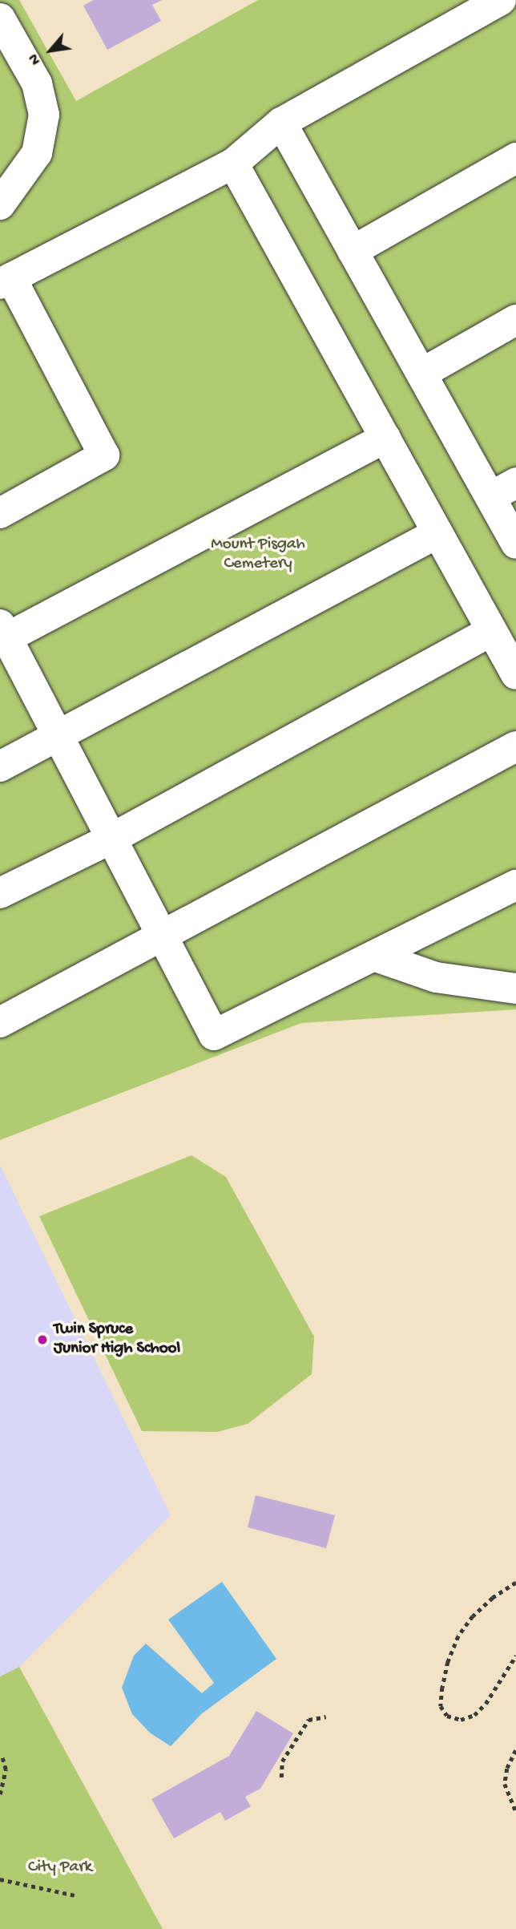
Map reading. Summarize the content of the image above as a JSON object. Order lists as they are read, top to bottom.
{
  "parks": ["Mount Pisgah Cemetery", "City Park"],
  "places": ["Twin Spruce Junior High School"],
  "north": "bottom left"
}
